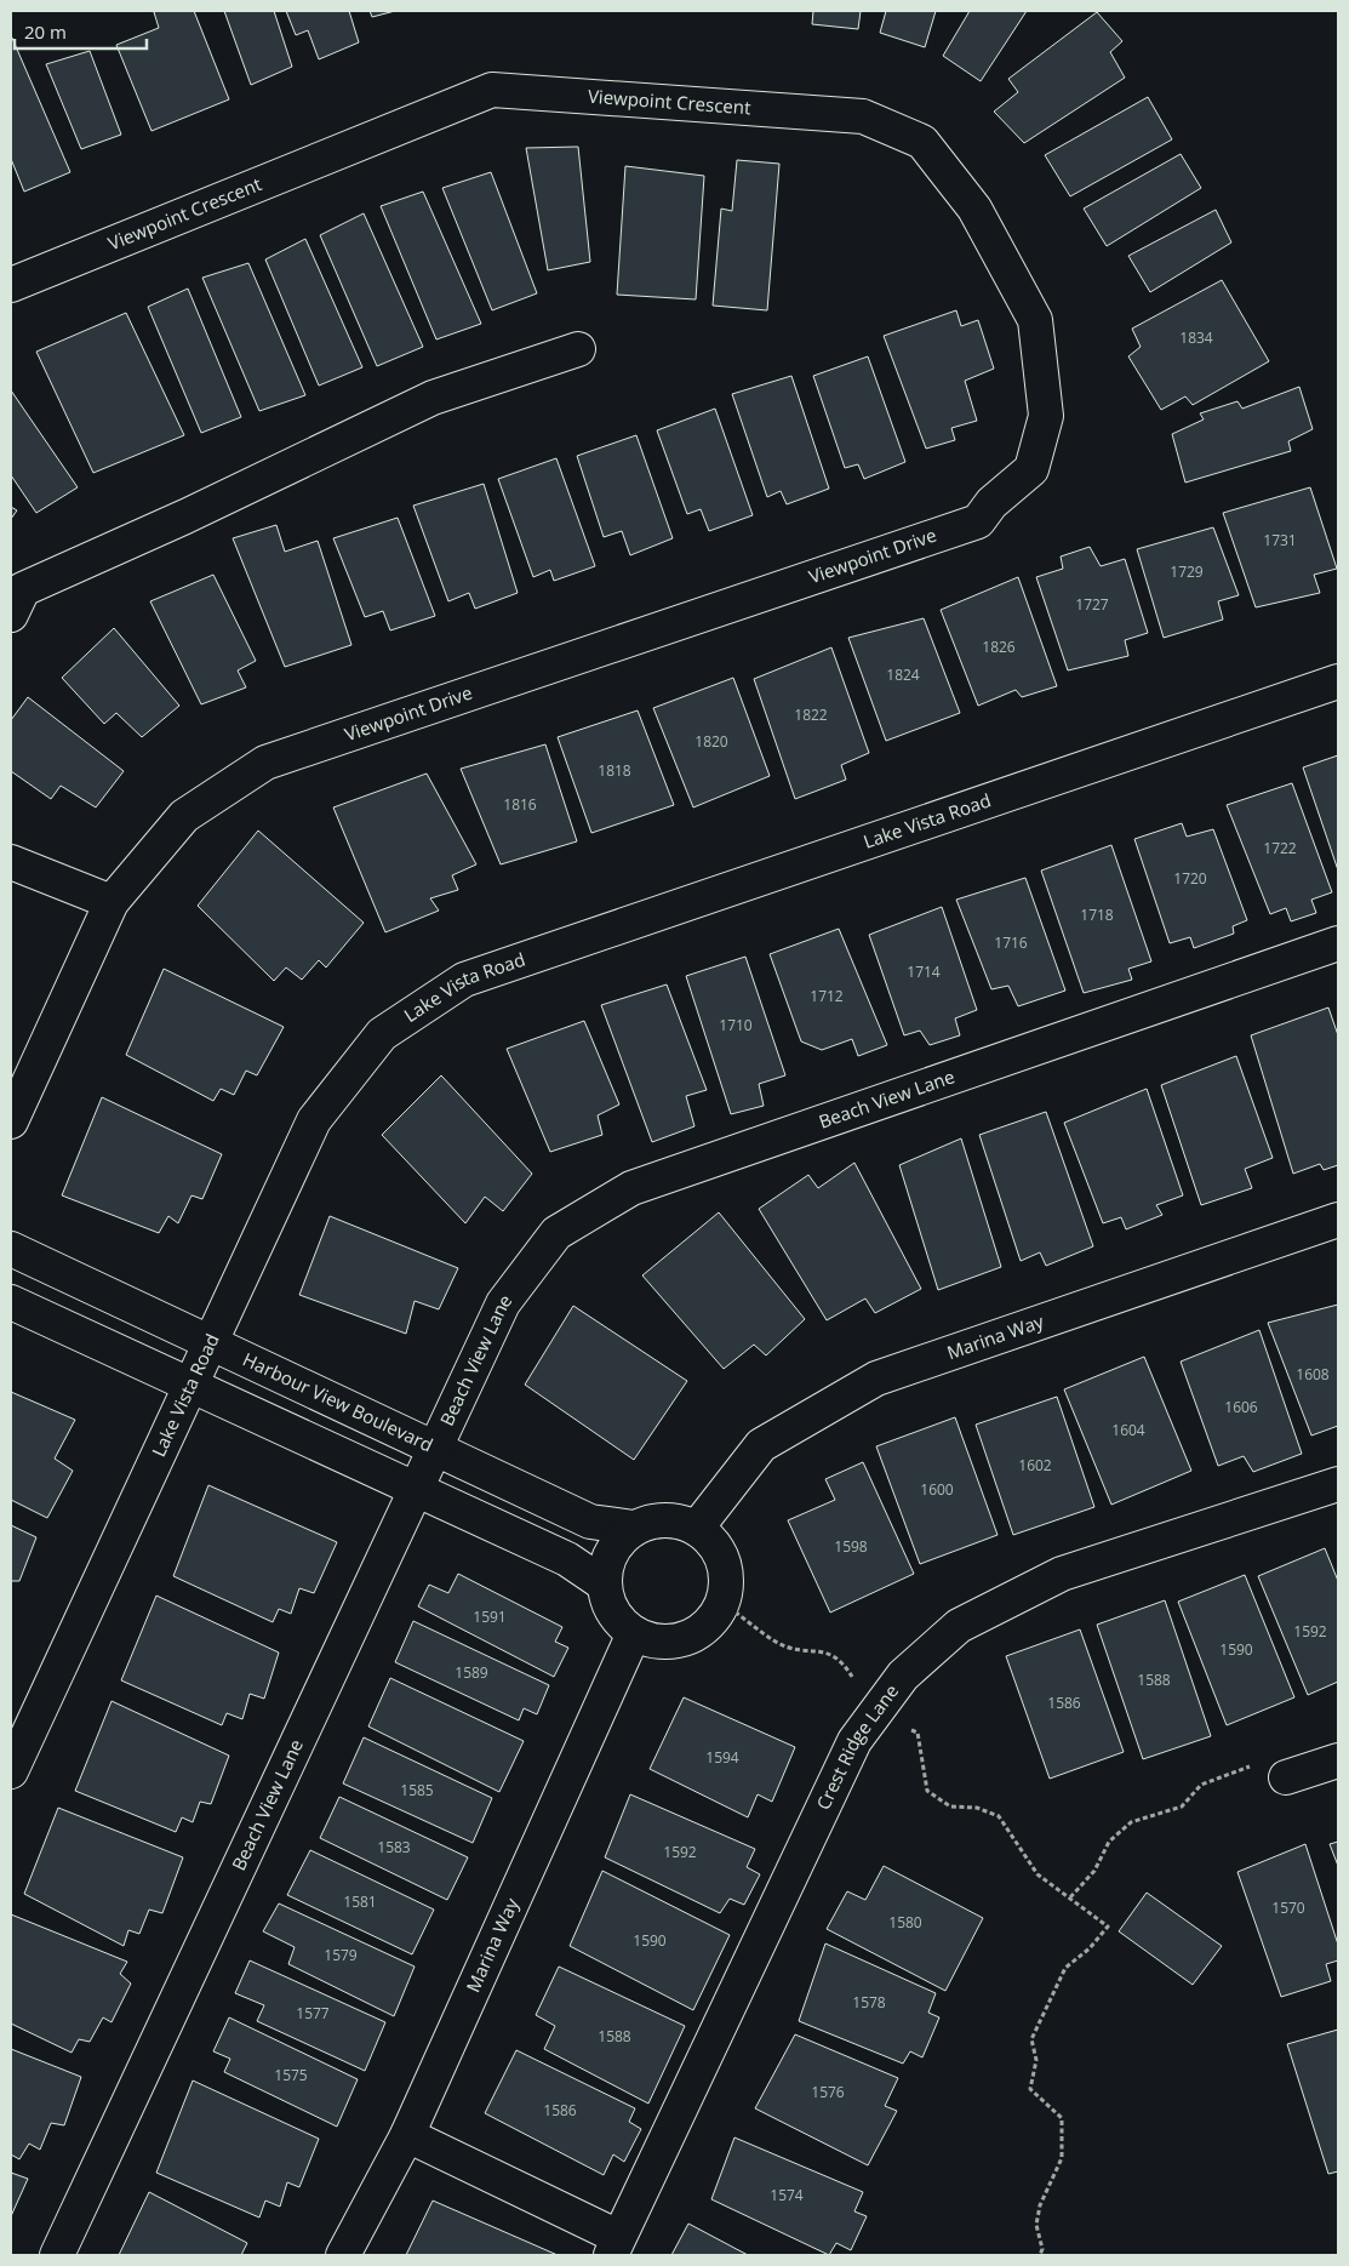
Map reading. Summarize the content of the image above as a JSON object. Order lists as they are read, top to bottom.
{
  "streets": {
    "street": [
      "Viewpoint Crescent",
      "Viewpoint Drive",
      "Lake Vista Road",
      "Beach View Lane",
      "Marina Way",
      "Harbour View Boulevard",
      "Crest Ridge Lane"
    ]
  },
  "crossings": [
    ["Viewpoint Crescent", "Viewpoint Drive"],
    ["Lake Vista Road", "Harbour View Boulevard"],
    ["Beach View Lane", "Harbour View Boulevard"],
    ["Marina Way", "Harbour View Boulevard"]
  ],
  "house_numbers": [
    "1834",
    "1731",
    "1729",
    "1727",
    "1826",
    "1824",
    "1822",
    "1820",
    "1818",
    "1816",
    "1722",
    "1720",
    "1718",
    "1716",
    "1714",
    "1712",
    "1710",
    "1608",
    "1606",
    "1604",
    "1602",
    "1600",
    "1598",
    "1591",
    "1592",
    "1590",
    "1589",
    "1588",
    "1586",
    "1594",
    "1585",
    "1583",
    "1592",
    "1581",
    "1570",
    "1580",
    "1590",
    "1579",
    "1578",
    "1577",
    "1588",
    "1575",
    "1576",
    "1586",
    "1574"
  ],
  "scale_bar": "20 m"
}
